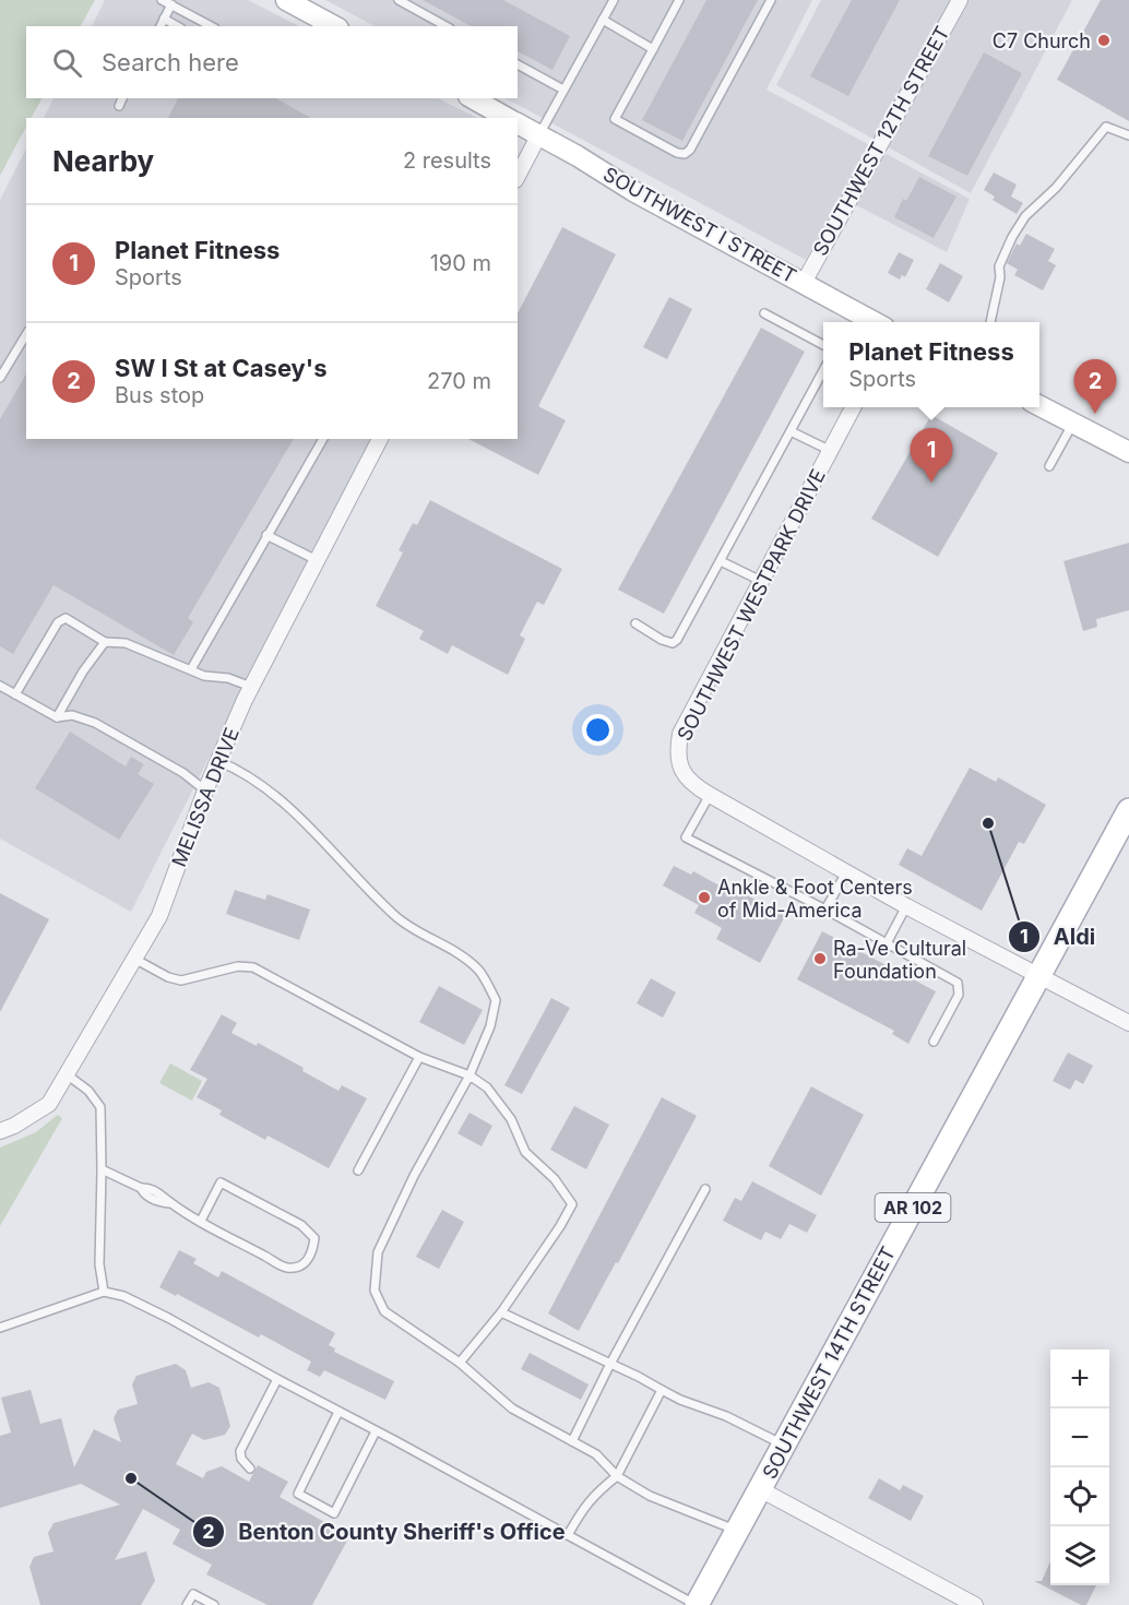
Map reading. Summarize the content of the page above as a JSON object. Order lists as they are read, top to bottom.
{
  "streets": {
    "main road": ["SOUTHWEST I STREET", "AR 102", "SOUTHWEST 14TH STREET"],
    "street": ["SOUTHWEST 12TH STREET", "SOUTHWEST WESTPARK DRIVE", "MELISSA DRIVE"]
  },
  "crossings": [
    ["SOUTHWEST 12TH STREET", "SOUTHWEST I STREET"],
    ["SOUTHWEST WESTPARK DRIVE", "SOUTHWEST 14TH STREET"]
  ],
  "places": [
    "C7 Church",
    "Aldi",
    "Ankle & Foot Centers of Mid-America",
    "Ra-Ve Cultural Foundation",
    "Benton County Sheriff's Office"
  ],
  "page": {
    "search": "Search here",
    "heading": ["Nearby", "2 results"],
    "list": [
      {
        "mark": "1",
        "name": "Planet Fitness",
        "note": "Sports",
        "value": "190 m"
      },
      {
        "mark": "2",
        "name": "SW I St at Casey's",
        "note": "Bus stop",
        "value": "270 m"
      }
    ],
    "popup": ["Planet Fitness", "Sports"],
    "pins": ["2", "1"],
    "map_buttons": ["+", "−"]
  }
}
